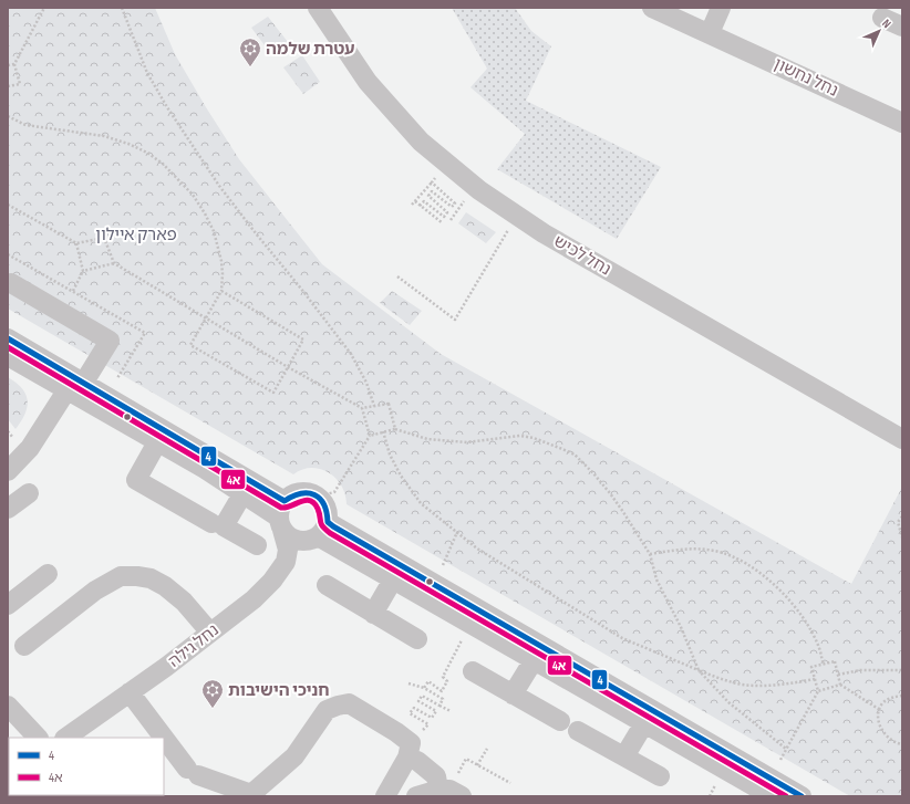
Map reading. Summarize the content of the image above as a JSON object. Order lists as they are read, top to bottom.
{
  "streets": {
    "street": ["נחל נחשון", "נחל לכיש", "נחל גילה"]
  },
  "parks": ["פארק איילון"],
  "places": {
    "synagogue": ["עטרת שלמה", "חניכי הישיבות"]
  },
  "lines": ["transit line 4", "transit line 4א"],
  "legend": ["4", "4א"],
  "north": "top right"
}
